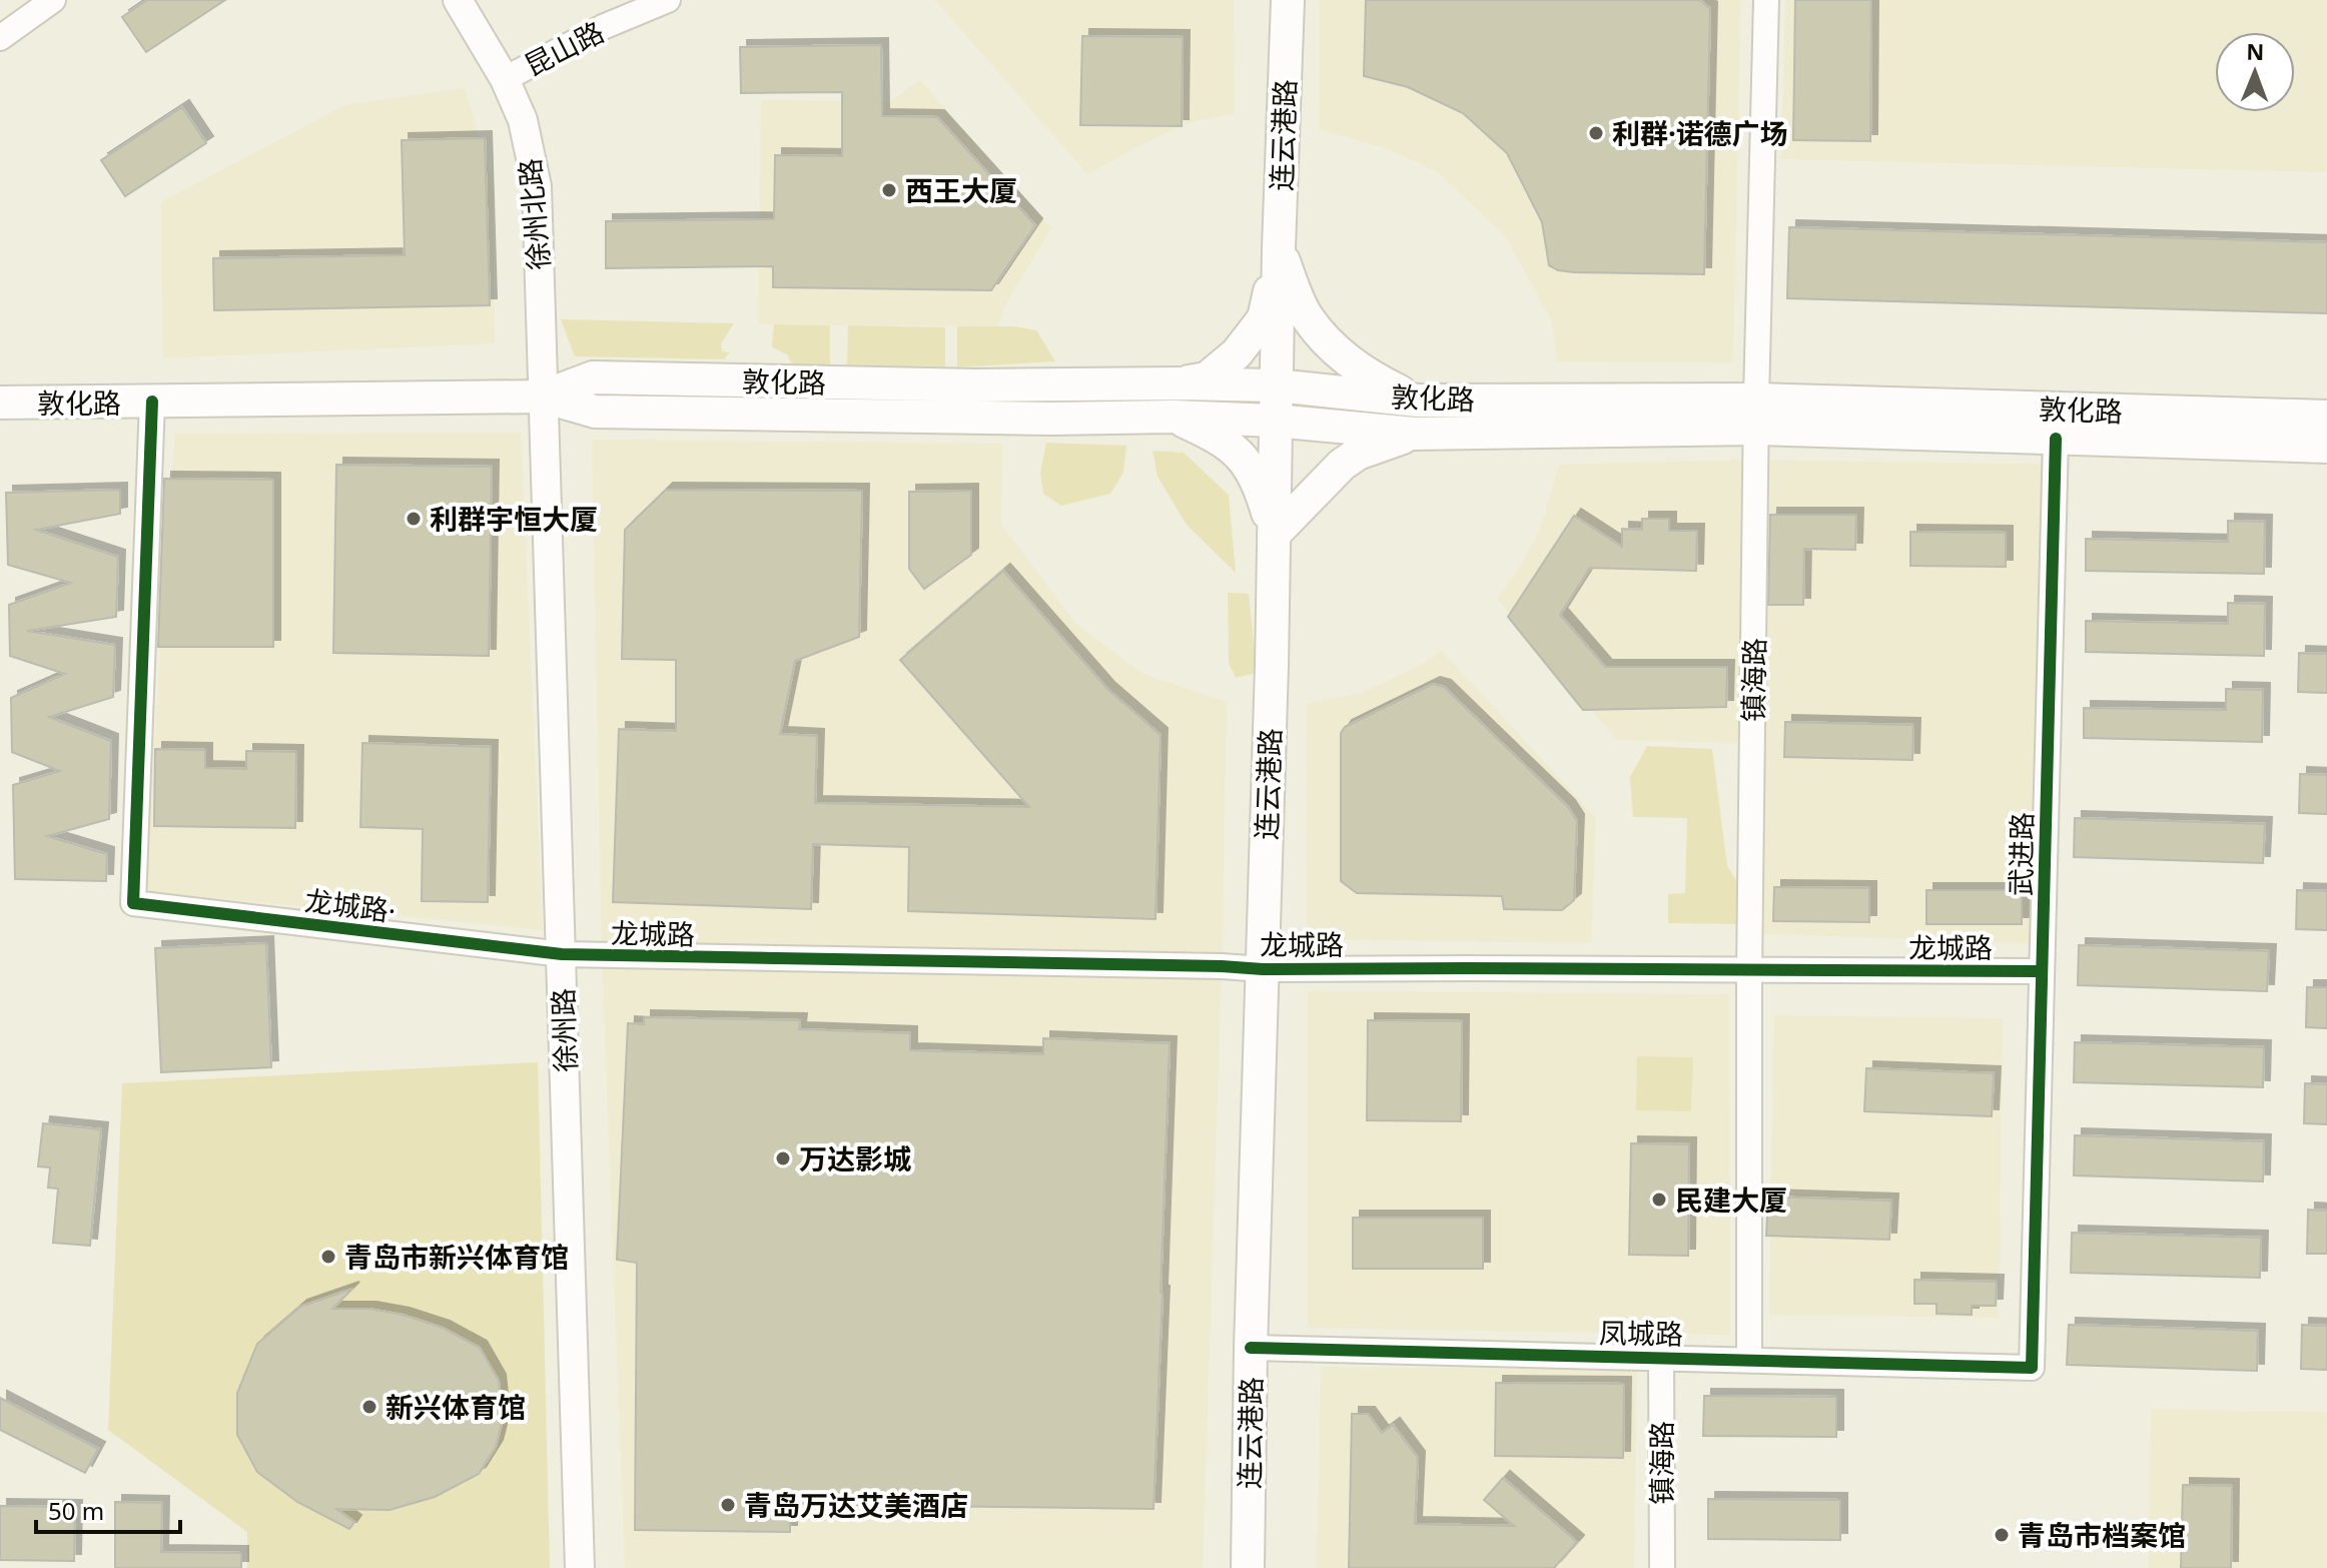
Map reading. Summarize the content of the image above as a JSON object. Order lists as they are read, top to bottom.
{
  "streets": {
    "main road": ["连云港路", "敦化路"],
    "street": [
      "昆山路",
      "徐州北路",
      "镇海路",
      "武进路",
      "龙城路·",
      "龙城路",
      "徐州路",
      "凤城路"
    ]
  },
  "crossings": [
    ["昆山路", "徐州北路"],
    ["连云港路", "敦化路"],
    ["连云港路", "龙城路"],
    ["连云港路", "凤城路"],
    ["徐州北路", "敦化路"],
    ["徐州北路", "徐州路"],
    ["敦化路", "镇海路"],
    ["敦化路", "武进路"],
    ["敦化路", "龙城路·"],
    ["敦化路", "徐州路"],
    ["镇海路", "龙城路"],
    ["镇海路", "凤城路"],
    ["武进路", "龙城路"],
    ["武进路", "凤城路"],
    ["龙城路·", "龙城路"],
    ["龙城路·", "徐州路"],
    ["龙城路", "徐州路"]
  ],
  "places": [
    "利群·诺德广场",
    "西王大厦",
    "利群宇恒大厦",
    "万达影城",
    "民建大厦",
    "青岛市新兴体育馆",
    "新兴体育馆",
    "青岛万达艾美酒店",
    "青岛市档案馆"
  ],
  "scale_bar": "50 m",
  "north": "top"
}
